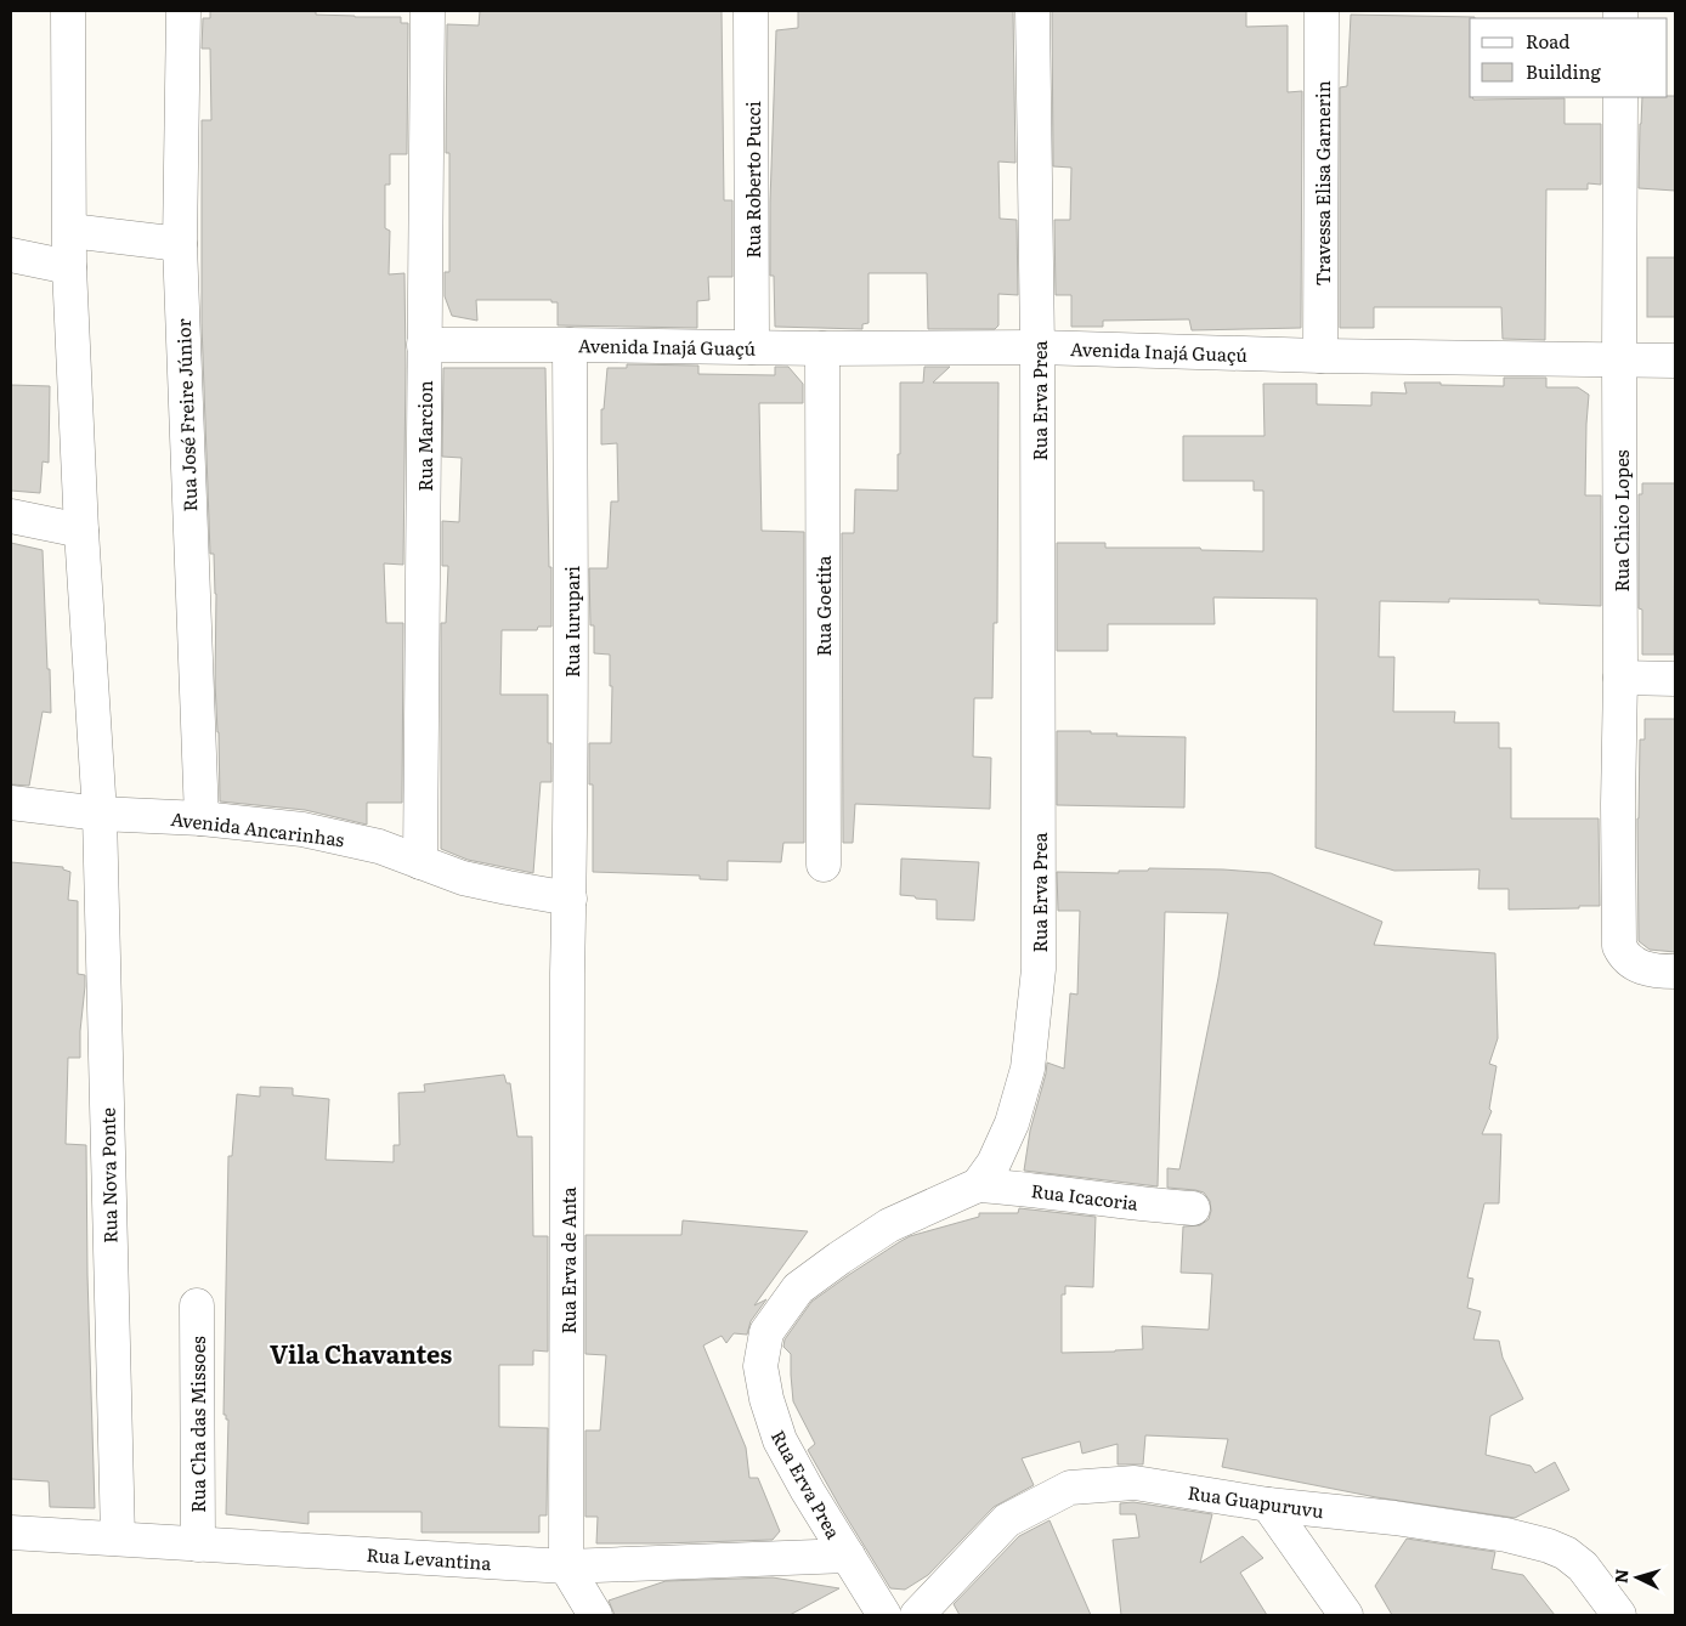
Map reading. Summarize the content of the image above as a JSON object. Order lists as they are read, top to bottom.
{
  "streets": {
    "street": [
      "Rua Roberto Pucci",
      "Travessa Elisa Garnerin",
      "Avenida Inajá Guaçú",
      "Rua Erva Prea",
      "Rua José Freire Júnior",
      "Rua Marcion",
      "Rua Chico Lopes",
      "Rua Goetita",
      "Rua Iurupari",
      "Avenida Ancarinhas",
      "Rua Nova Ponte",
      "Rua Icacoria",
      "Rua Erva de Anta",
      "Rua Cha das Missoes",
      "Rua Guapuruvu",
      "Rua Levantina"
    ]
  },
  "crossings": [
    ["Rua Roberto Pucci", "Avenida Inajá Guaçú"],
    ["Travessa Elisa Garnerin", "Avenida Inajá Guaçú"],
    ["Avenida Inajá Guaçú", "Rua Erva Prea"],
    ["Avenida Inajá Guaçú", "Rua Marcion"],
    ["Avenida Inajá Guaçú", "Rua Chico Lopes"],
    ["Avenida Inajá Guaçú", "Rua Goetita"],
    ["Avenida Inajá Guaçú", "Rua Iurupari"],
    ["Rua Erva Prea", "Rua Icacoria"],
    ["Rua Erva Prea", "Rua Levantina"],
    ["Rua José Freire Júnior", "Avenida Ancarinhas"],
    ["Rua Marcion", "Avenida Ancarinhas"],
    ["Rua Iurupari", "Avenida Ancarinhas"],
    ["Rua Iurupari", "Rua Erva de Anta"],
    ["Avenida Ancarinhas", "Rua Nova Ponte"],
    ["Avenida Ancarinhas", "Rua Erva de Anta"],
    ["Rua Nova Ponte", "Rua Levantina"],
    ["Rua Erva de Anta", "Rua Levantina"],
    ["Rua Cha das Missoes", "Rua Levantina"]
  ],
  "districts": ["Vila Chavantes"],
  "legend": ["Road", "Building"],
  "north": "left"
}
